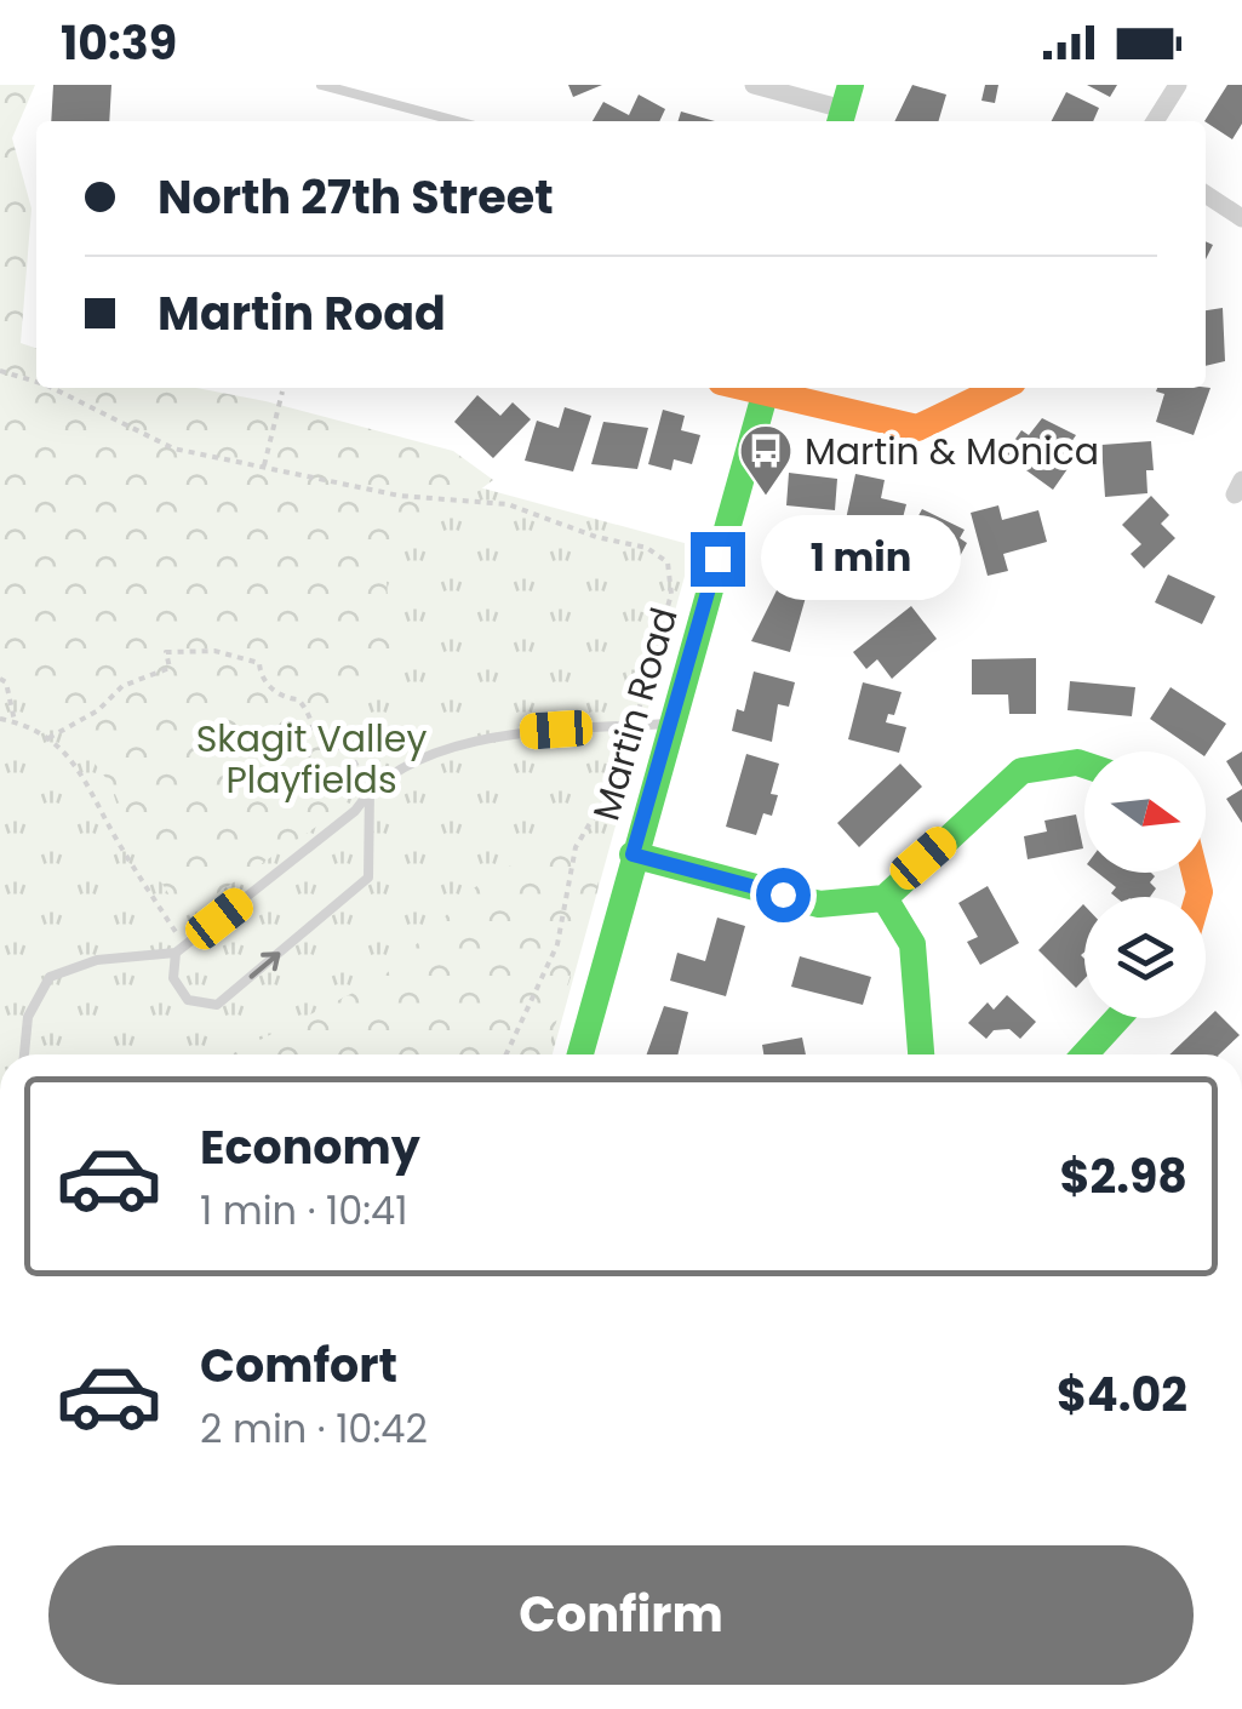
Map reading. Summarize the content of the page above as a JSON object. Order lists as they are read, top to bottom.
{
  "streets": {
    "street": ["Martin Road"]
  },
  "parks": ["Skagit Valley Playfields"],
  "places": {
    "bus stop": ["Martin & Monica"]
  },
  "north": "right",
  "page": {
    "status": "10:39",
    "banner": ["North 27th Street", "Martin Road"],
    "bubble": "1 min",
    "list": [
      {
        "name": "Economy",
        "note": "1 min · 10:41",
        "value": "$2.98"
      },
      {
        "name": "Comfort",
        "note": "2 min · 10:42",
        "value": "$4.02"
      }
    ],
    "buttons": "Confirm"
  }
}
